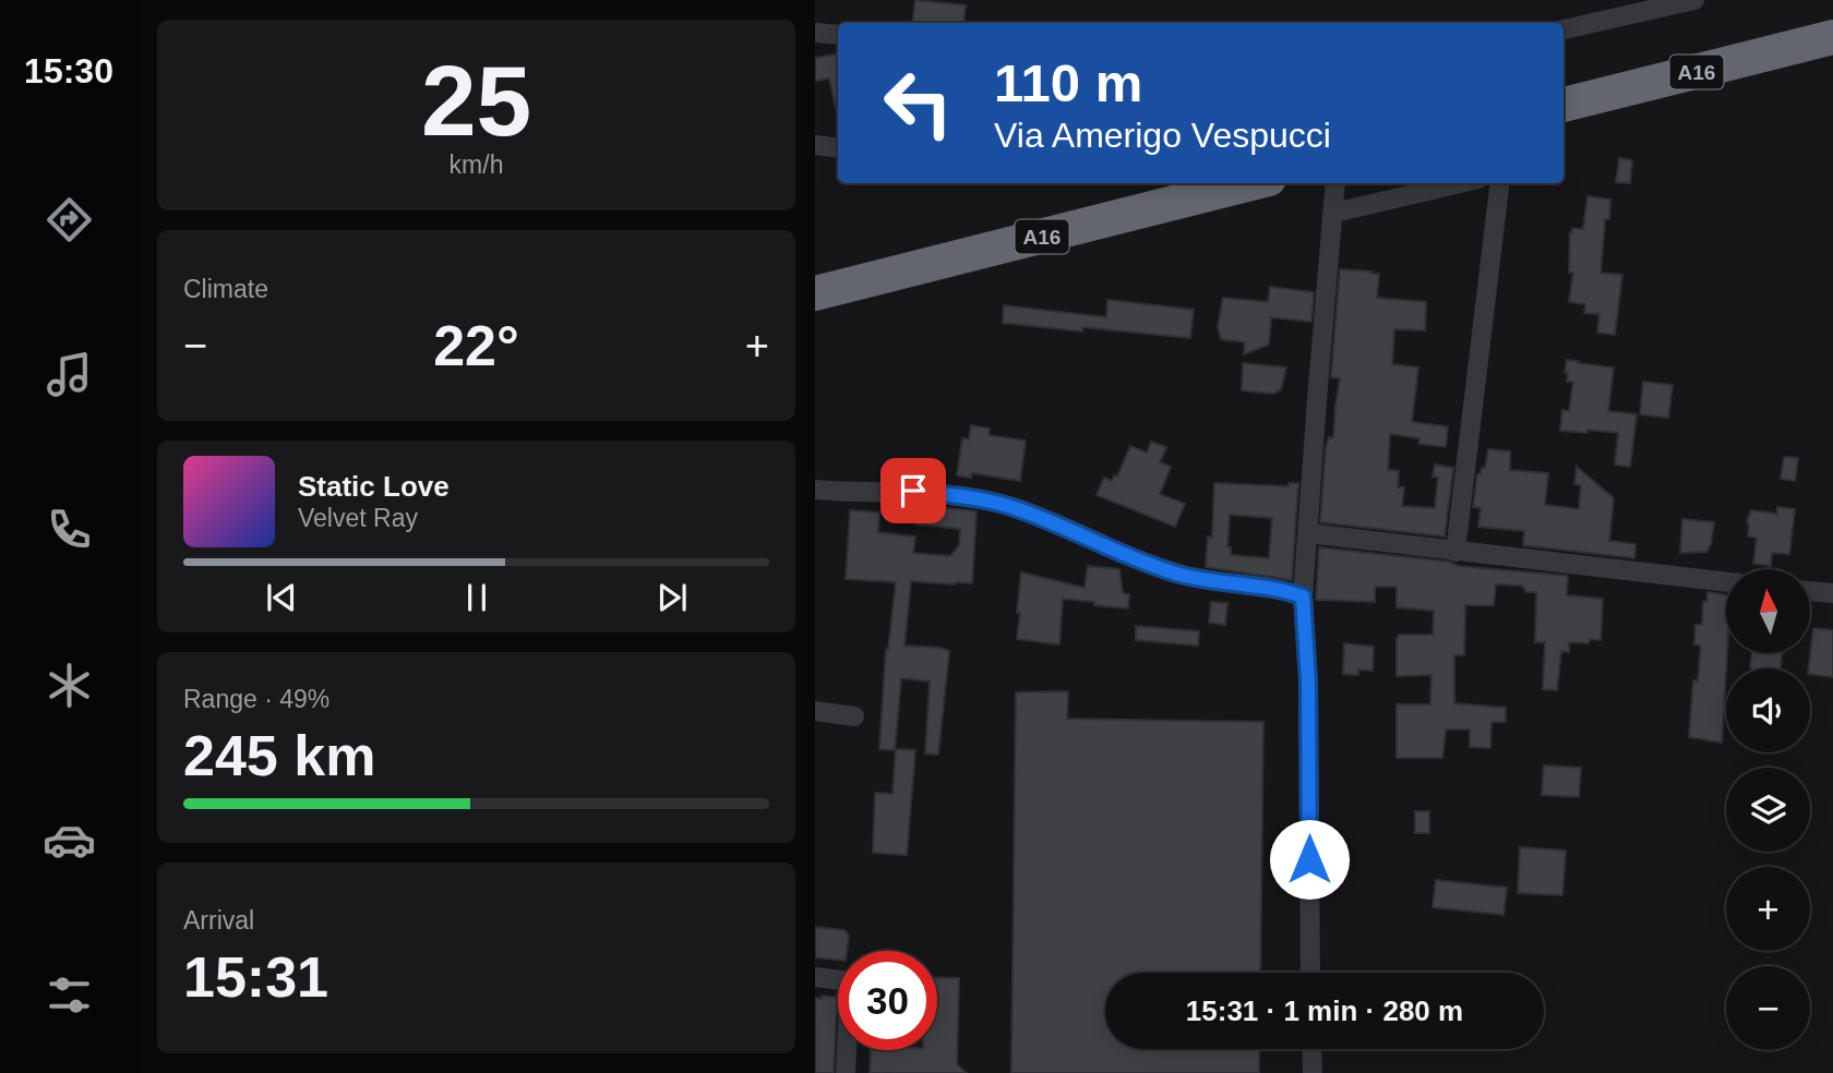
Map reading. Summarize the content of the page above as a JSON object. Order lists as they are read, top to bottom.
{
  "streets": {
    "highway": ["A16"]
  },
  "north": "top",
  "page": {
    "tabs": "15:30",
    "tile": [
      ["25", "km/h"],
      "Climate",
      ["Range · 49%", "245 km"],
      ["Arrival", "15:31"]
    ],
    "turn": ["110 m", "Via Amerigo Vespucci"],
    "heat": ["−", "22°", "+"],
    "song": ["Static Love", "Velvet Ray"],
    "map_buttons": ["+", "−"],
    "limit": "30",
    "trip": "15:31 · 1 min · 280 m"
  }
}
